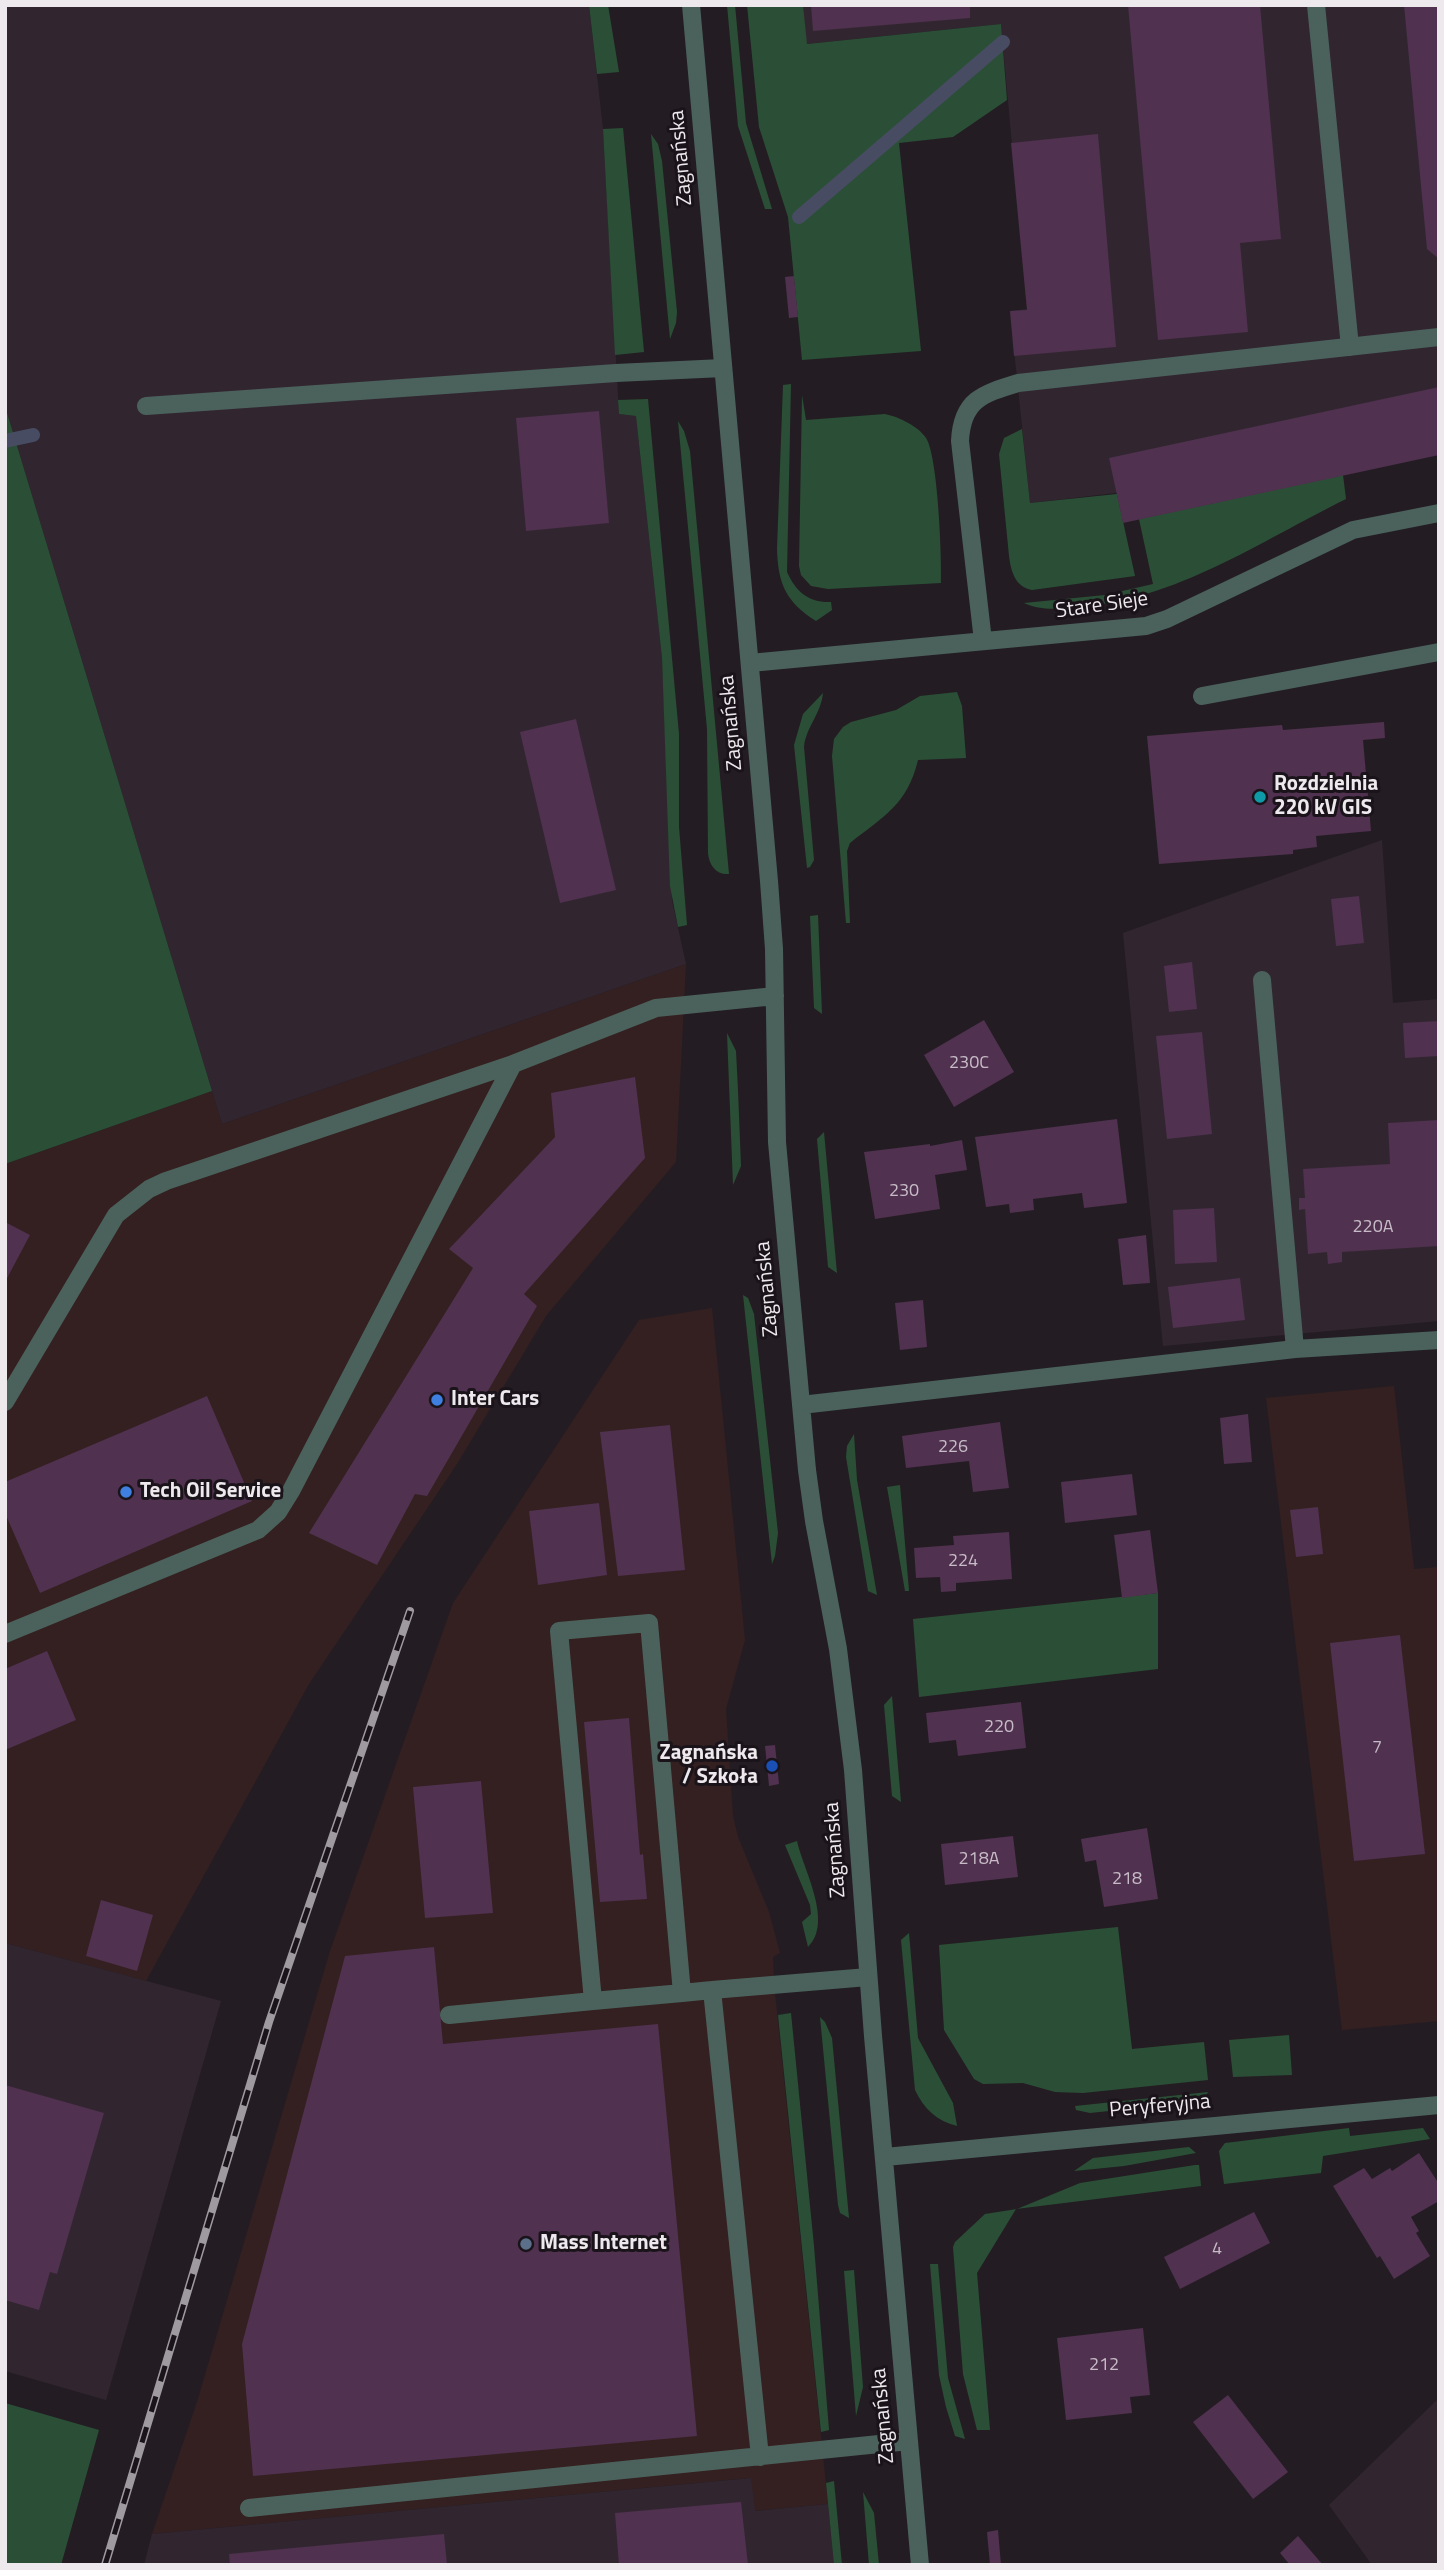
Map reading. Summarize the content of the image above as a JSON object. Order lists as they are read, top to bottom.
{
  "streets": {
    "street": ["Zagnańska", "Stare Sieje", "Peryferyjna"]
  },
  "crossings": [
    ["Zagnańska", "Stare Sieje"],
    ["Zagnańska", "Peryferyjna"]
  ],
  "places": [
    "Rozdzielnia 220 kV GIS",
    "Inter Cars",
    "Tech Oil Service",
    "Zagnańska / Szkoła",
    "Mass Internet"
  ],
  "house_numbers": [
    "230C",
    "230",
    "220A",
    "226",
    "224",
    "220",
    "7",
    "218A",
    "218",
    "4",
    "212"
  ]
}
